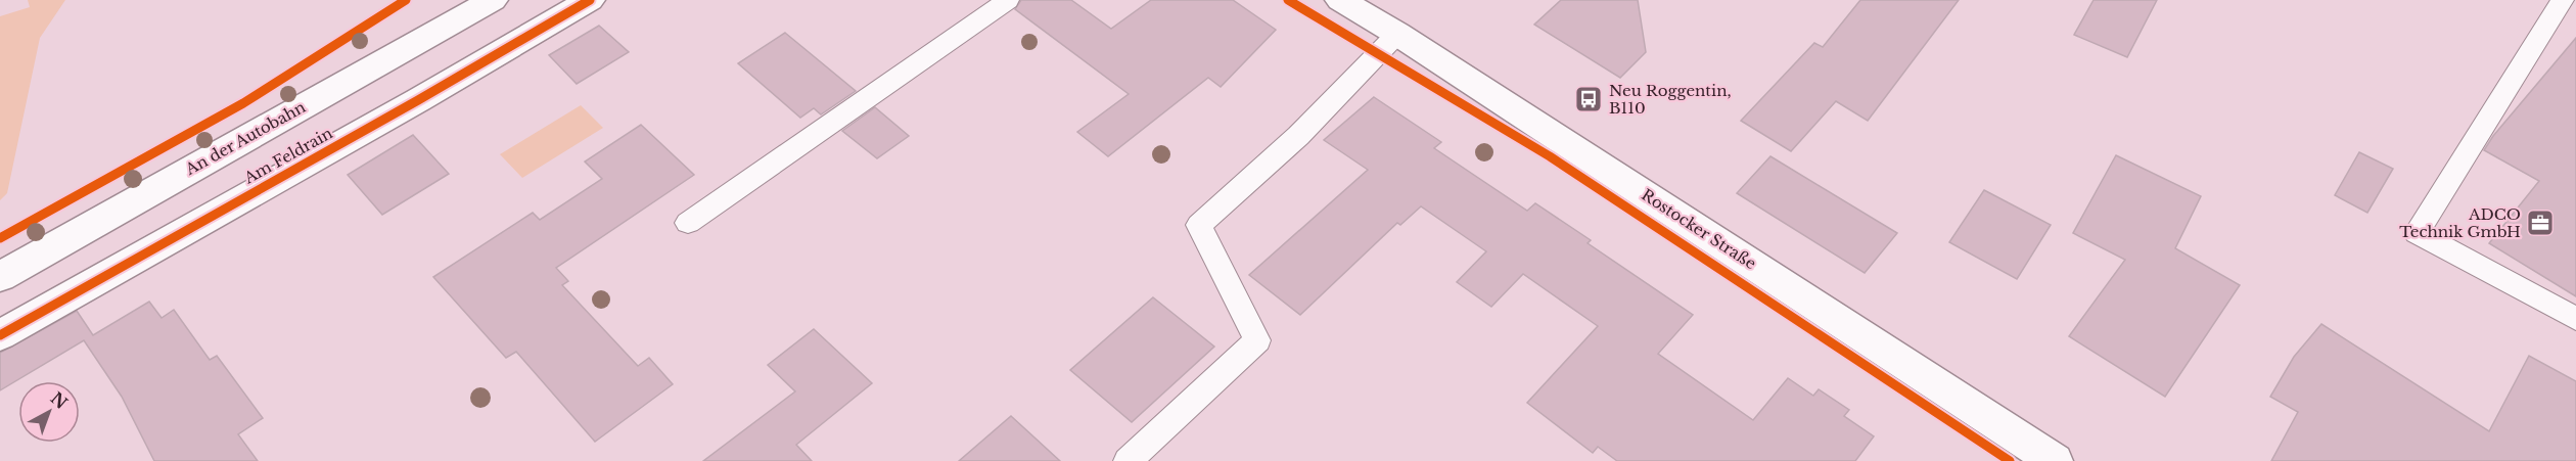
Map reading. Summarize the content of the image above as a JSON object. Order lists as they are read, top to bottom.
{
  "streets": {
    "street": ["An der Autobahn", "Am Feldrain", "Rostocker Straße"]
  },
  "places": {
    "bus stop": ["Neu Roggentin, B110"],
    "office": ["ADCO Technik GmbH"]
  },
  "north": "top right"
}
